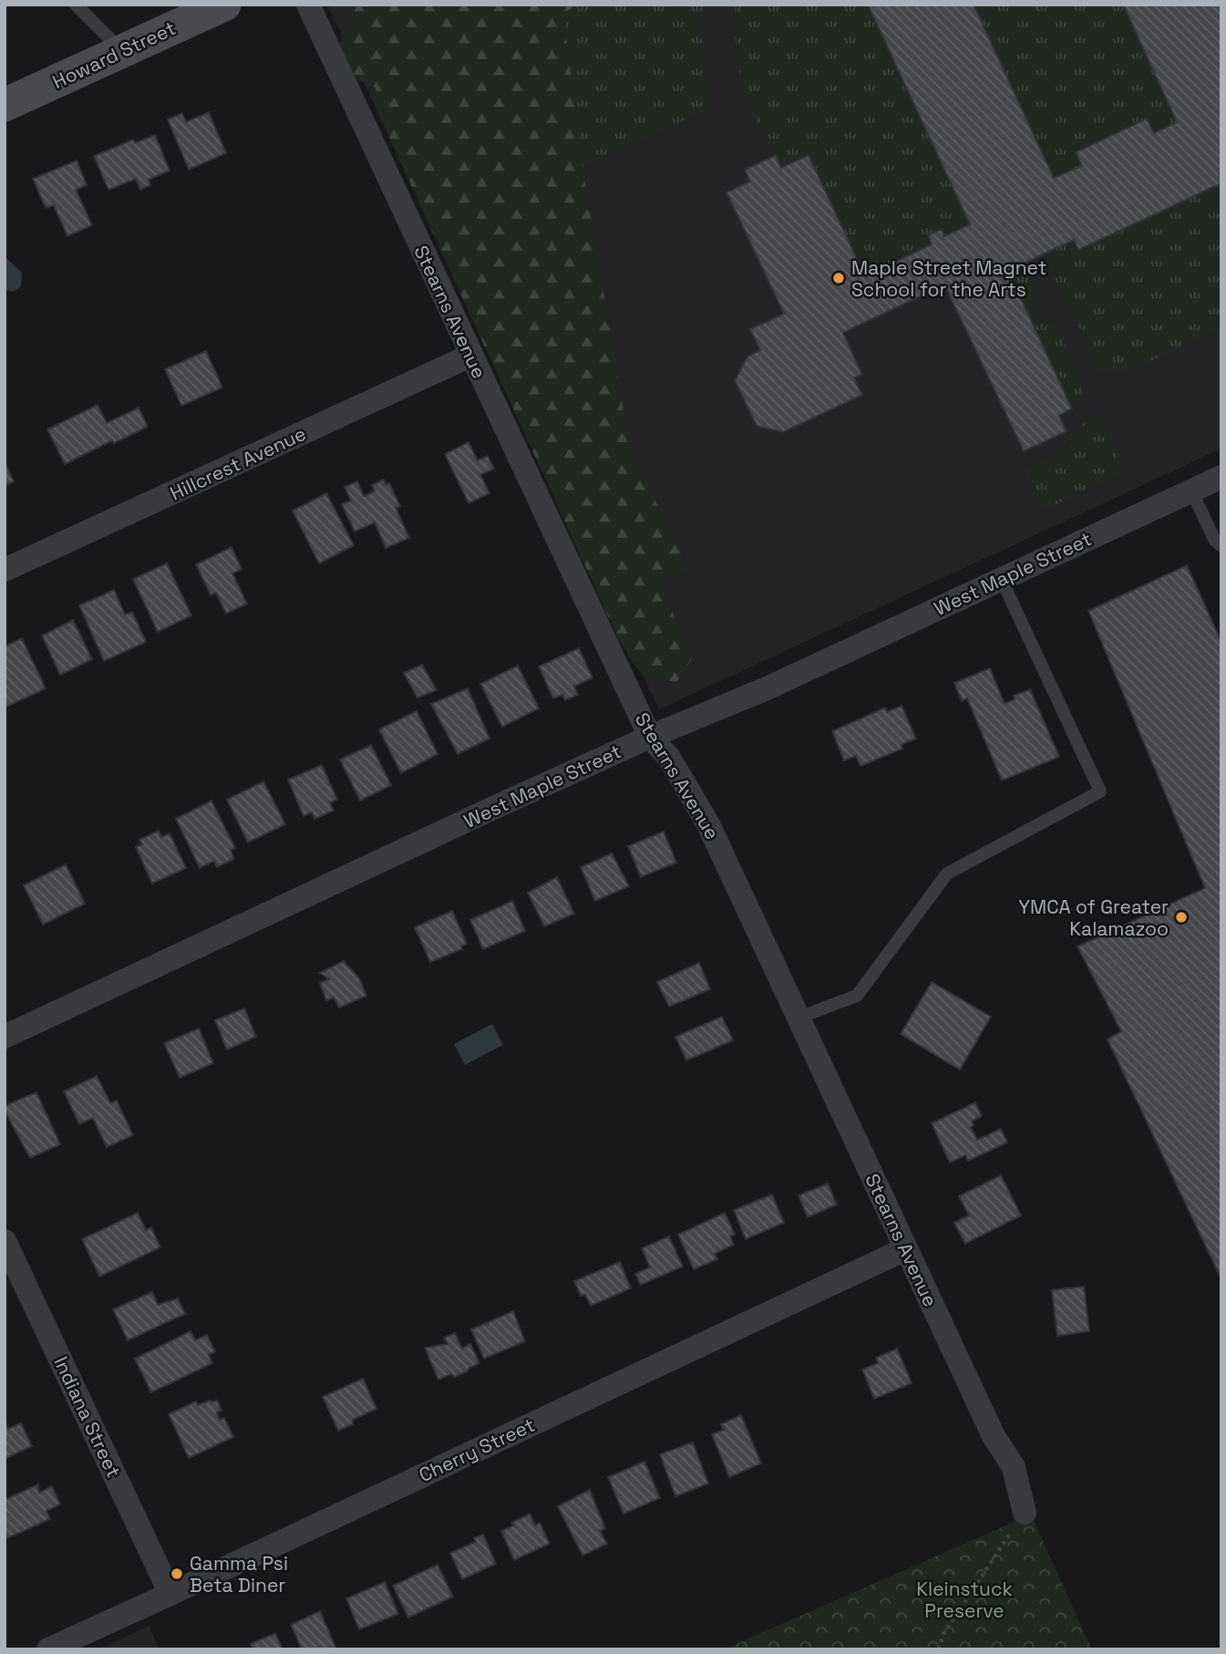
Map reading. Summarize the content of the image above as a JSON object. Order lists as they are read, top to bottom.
{
  "streets": {
    "street": [
      "Howard Street",
      "Stearns Avenue",
      "Hillcrest Avenue",
      "West Maple Street",
      "Indiana Street",
      "Cherry Street"
    ]
  },
  "crossings": [
    ["Stearns Avenue", "Hillcrest Avenue"],
    ["Stearns Avenue", "West Maple Street"],
    ["Stearns Avenue", "Cherry Street"],
    ["Indiana Street", "Cherry Street"]
  ],
  "parks": ["Kleinstuck Preserve"],
  "places": ["Maple Street Magnet School for the Arts", "YMCA of Greater Kalamazoo", "Gamma Psi Beta Diner"]
}
